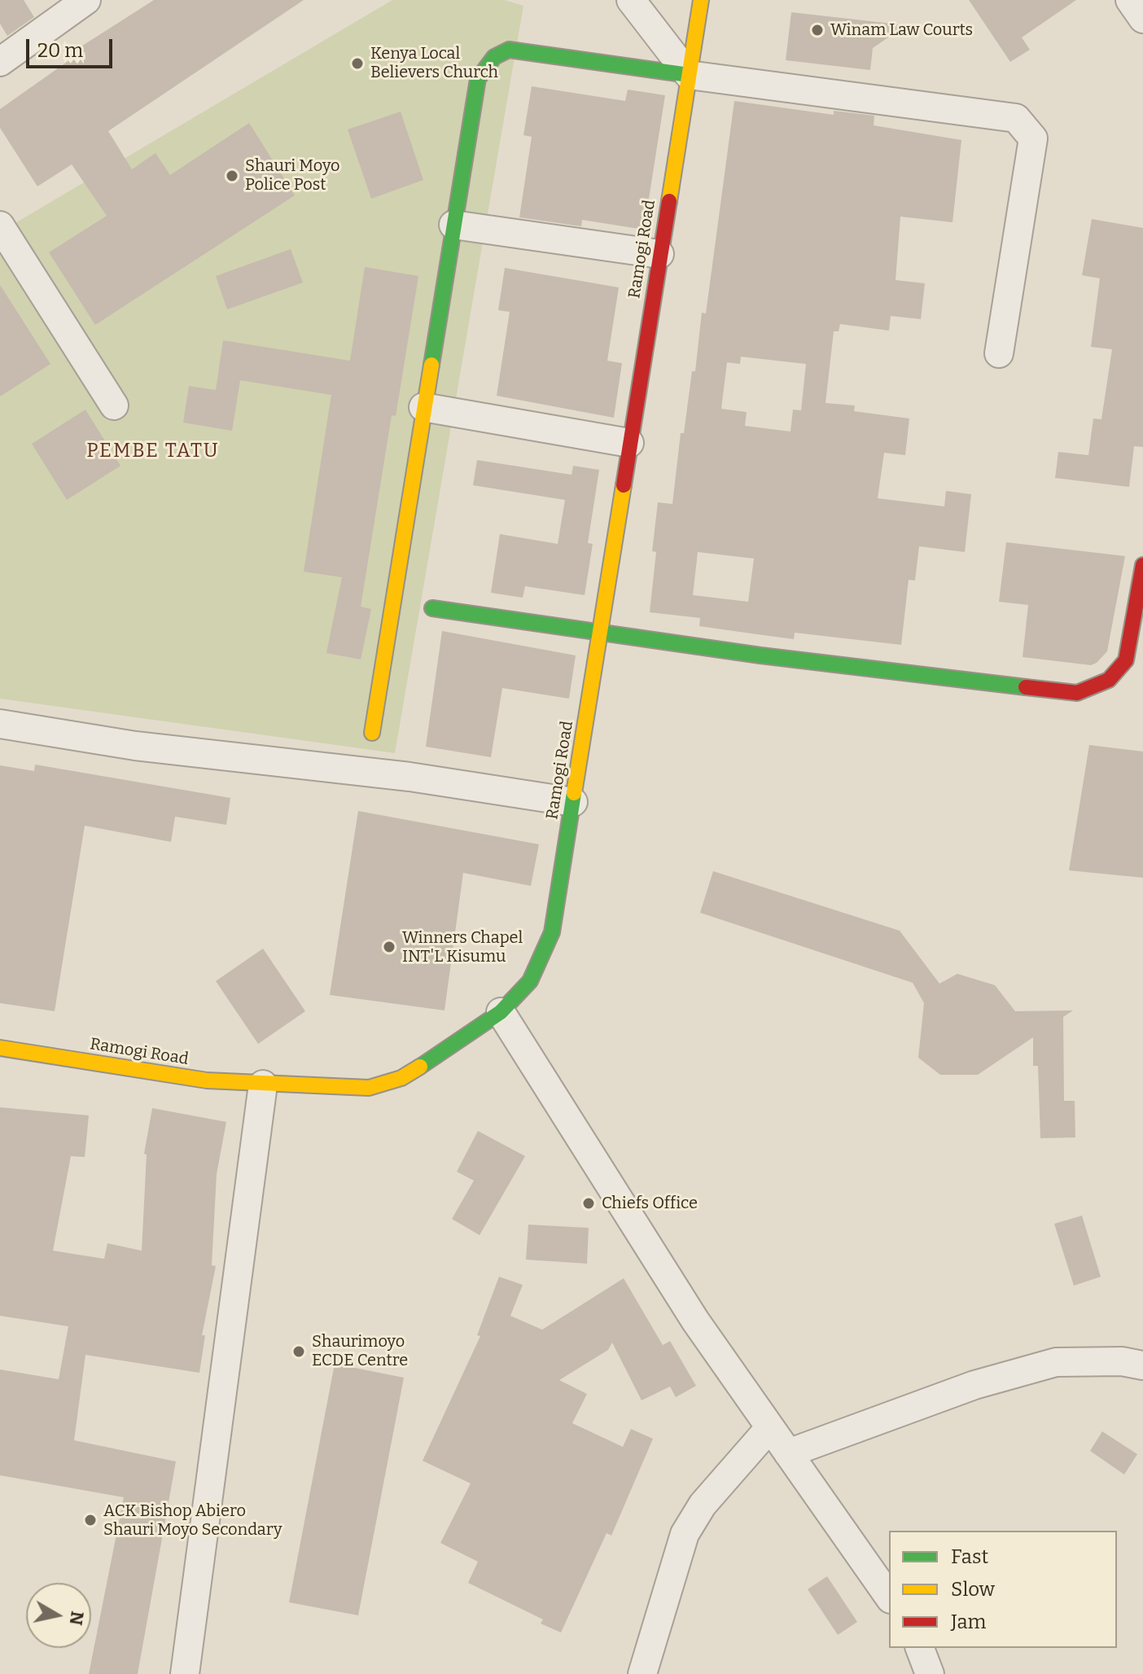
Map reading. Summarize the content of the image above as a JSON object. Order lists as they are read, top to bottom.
{
  "streets": {
    "street": ["Ramogi Road"]
  },
  "districts": ["PEMBE TATU"],
  "places": [
    "Winam Law Courts",
    "Kenya Local Believers Church",
    "Shauri Moyo Police Post",
    "Winners Chapel INT'L Kisumu",
    "Chiefs Office",
    "Shaurimoyo ECDE Centre",
    "ACK Bishop Abiero Shauri Moyo Secondary"
  ],
  "legend": ["Fast", "Slow", "Jam"],
  "scale_bar": "20 m",
  "north": "right"
}
